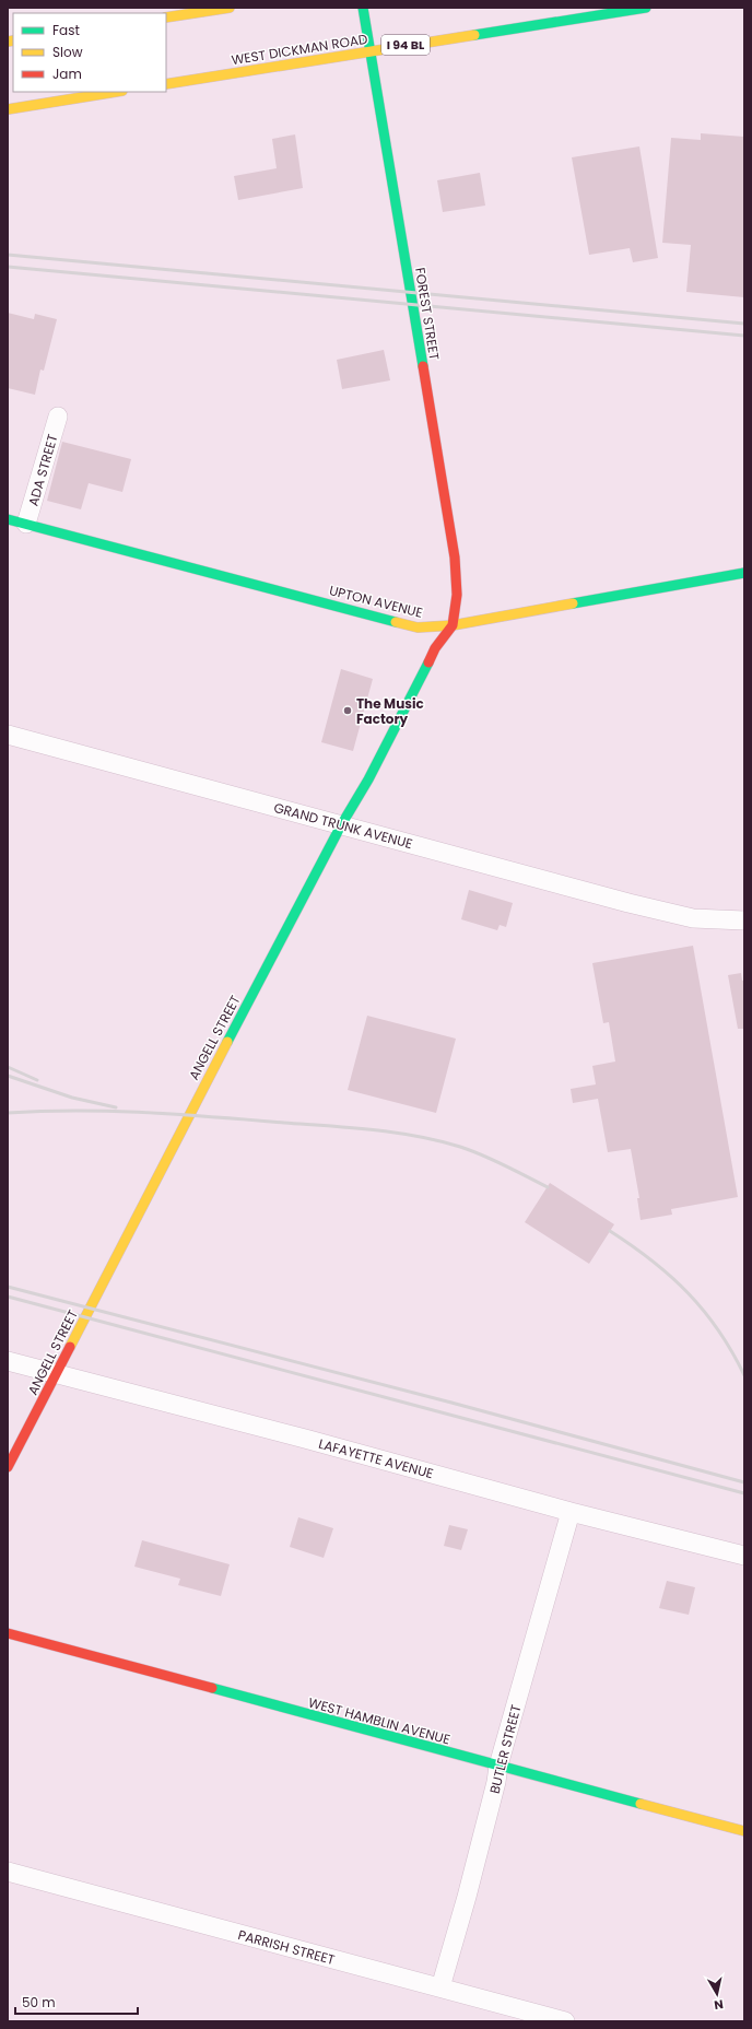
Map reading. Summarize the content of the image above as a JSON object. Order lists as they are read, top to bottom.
{
  "streets": {
    "street": [
      "I 94 BL",
      "WEST DICKMAN ROAD",
      "FOREST STREET",
      "ADA STREET",
      "UPTON AVENUE",
      "GRAND TRUNK AVENUE",
      "ANGELL STREET",
      "LAFAYETTE AVENUE",
      "WEST HAMBLIN AVENUE",
      "BUTLER STREET",
      "PARRISH STREET"
    ]
  },
  "crossings": [
    ["WEST DICKMAN ROAD", "FOREST STREET"],
    ["FOREST STREET", "UPTON AVENUE"],
    ["FOREST STREET", "ANGELL STREET"],
    ["ADA STREET", "UPTON AVENUE"],
    ["UPTON AVENUE", "ANGELL STREET"],
    ["GRAND TRUNK AVENUE", "ANGELL STREET"],
    ["ANGELL STREET", "LAFAYETTE AVENUE"],
    ["LAFAYETTE AVENUE", "BUTLER STREET"],
    ["WEST HAMBLIN AVENUE", "BUTLER STREET"],
    ["BUTLER STREET", "PARRISH STREET"]
  ],
  "places": ["The Music Factory"],
  "legend": ["Fast", "Slow", "Jam"],
  "scale_bar": "50 m",
  "north": "bottom"
}
